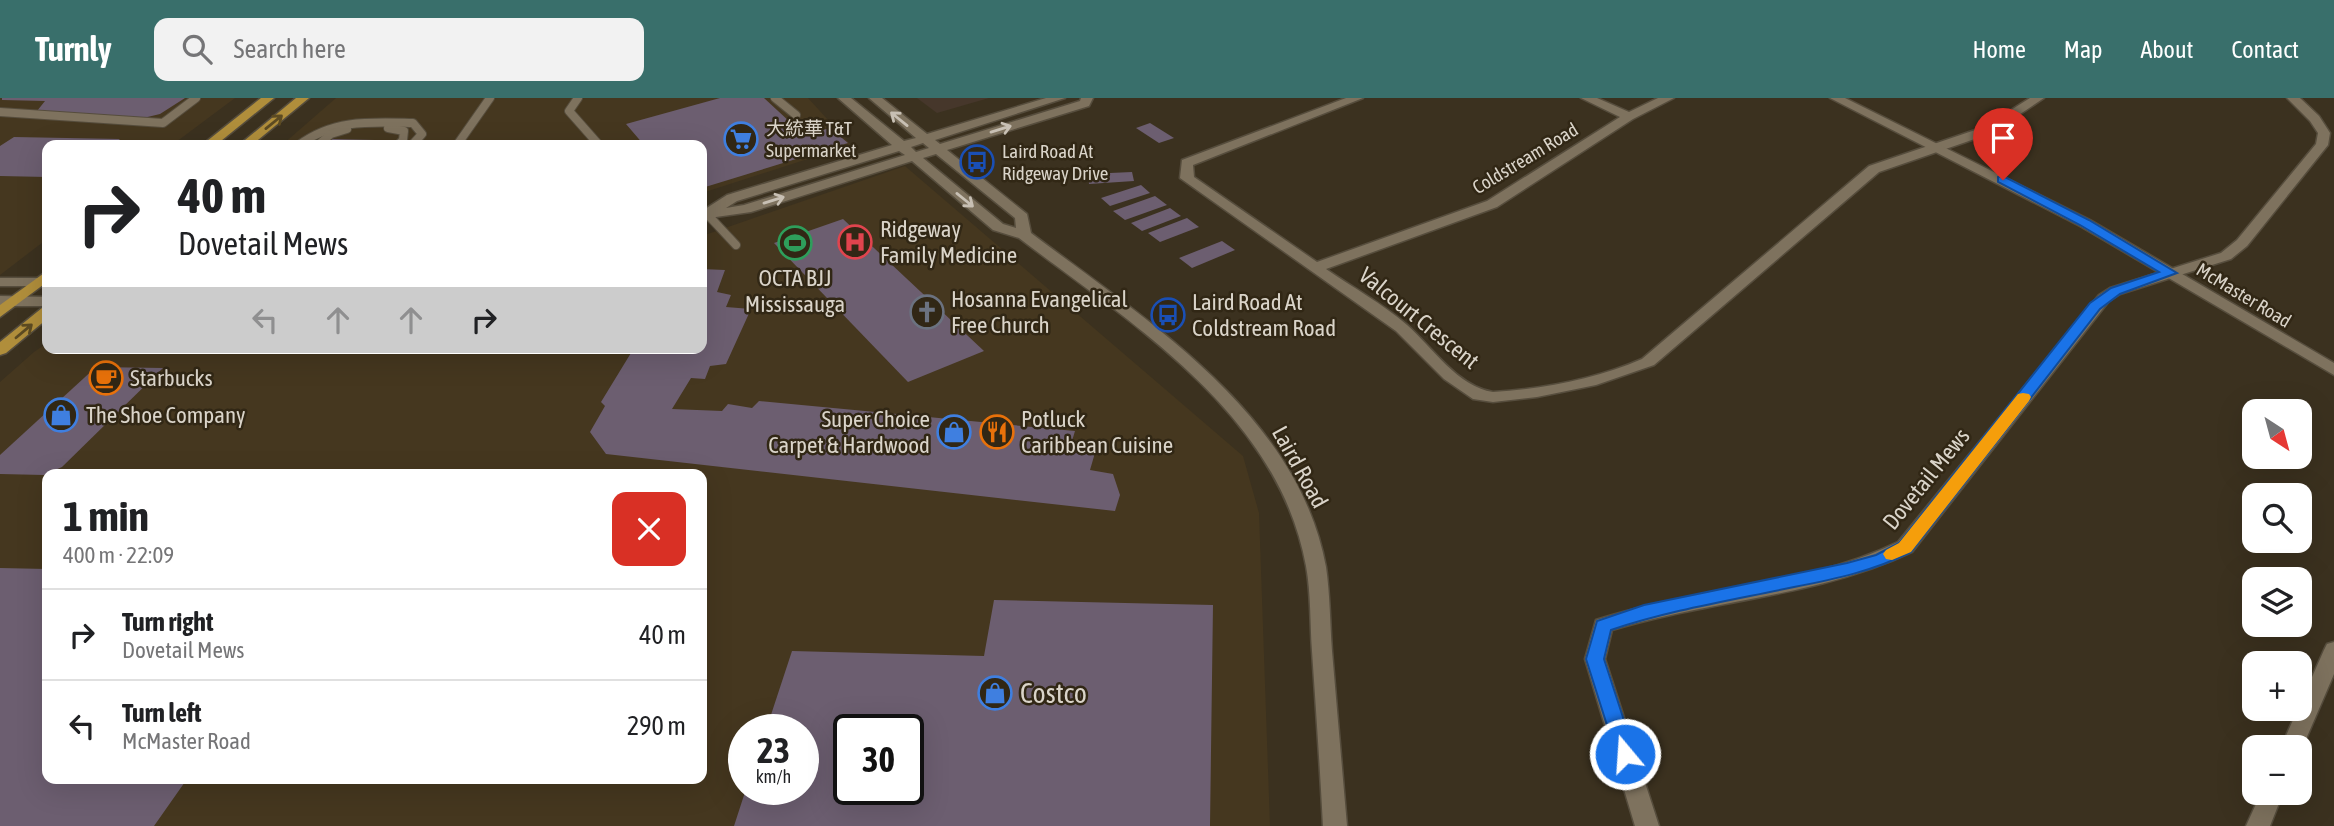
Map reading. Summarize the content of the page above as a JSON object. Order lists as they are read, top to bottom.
{
  "streets": {
    "street": [
      "Coldstream Road",
      "McMaster Road",
      "Valcourt Crescent",
      "Laird Road",
      "Dovetail Mews"
    ]
  },
  "crossings": [
    ["Coldstream Road", "Valcourt Crescent"],
    ["McMaster Road", "Valcourt Crescent"],
    ["McMaster Road", "Dovetail Mews"]
  ],
  "places": {
    "supermarket": ["大統華 T&T Supermarket"],
    "bus stop": ["Laird Road At Ridgeway Drive", "Laird Road At Coldstream Road"],
    "hospital": ["Ridgeway Family Medicine"],
    "sports": ["OCTA BJJ Mississauga"],
    "church": ["Hosanna Evangelical Free Church"],
    "cafe": ["Starbucks"],
    "shop": ["The Shoe Company", "Super Choice Carpet & Hardwood", "Costco"],
    "restaurant": ["Potluck Caribbean Cuisine"]
  },
  "north": "bottom right",
  "page": {
    "header": "Turnly",
    "search": "Search here",
    "nav": [
      "Home",
      "Map",
      "About",
      "Contact"
    ],
    "turn": ["40 m", "Dovetail Mews"],
    "map_buttons": ["+", "−"],
    "heading": ["1 min", "400 m · 22:09"],
    "list": [
      {
        "name": "Turn right",
        "note": "Dovetail Mews",
        "value": "40 m"
      },
      {
        "name": "Turn left",
        "note": "McMaster Road",
        "value": "290 m"
      }
    ],
    "speed": "23 km/h",
    "limit": "30"
  }
}
